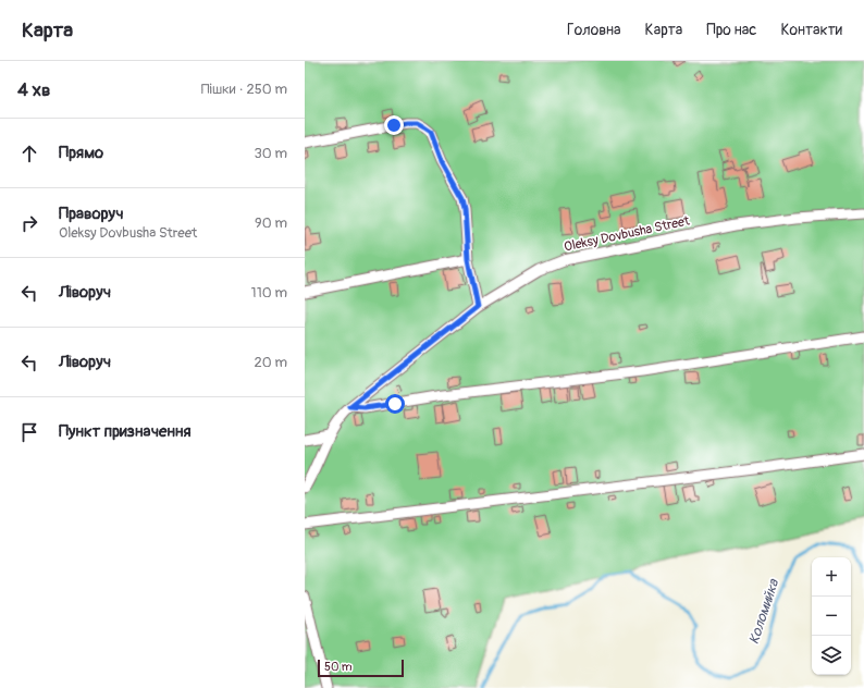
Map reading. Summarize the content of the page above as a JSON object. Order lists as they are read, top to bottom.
{
  "streets": {
    "street": ["Oleksy Dovbusha Street"]
  },
  "water": ["Коломийка"],
  "scale_bar": "50 m",
  "page": {
    "header": "Карта",
    "nav": [
      "Головна",
      "Карта",
      "Про нас",
      "Контакти"
    ],
    "heading": ["4 хв", "Пішки · 250 m"],
    "list": [
      ["Прямо", "30 m"],
      ["Праворуч", "Oleksy Dovbusha Street", "90 m"],
      ["Ліворуч", "110 m"],
      ["Ліворуч", "20 m"],
      "Пункт призначення"
    ],
    "map_buttons": ["+", "−"],
    "scale": "50 m"
  }
}
